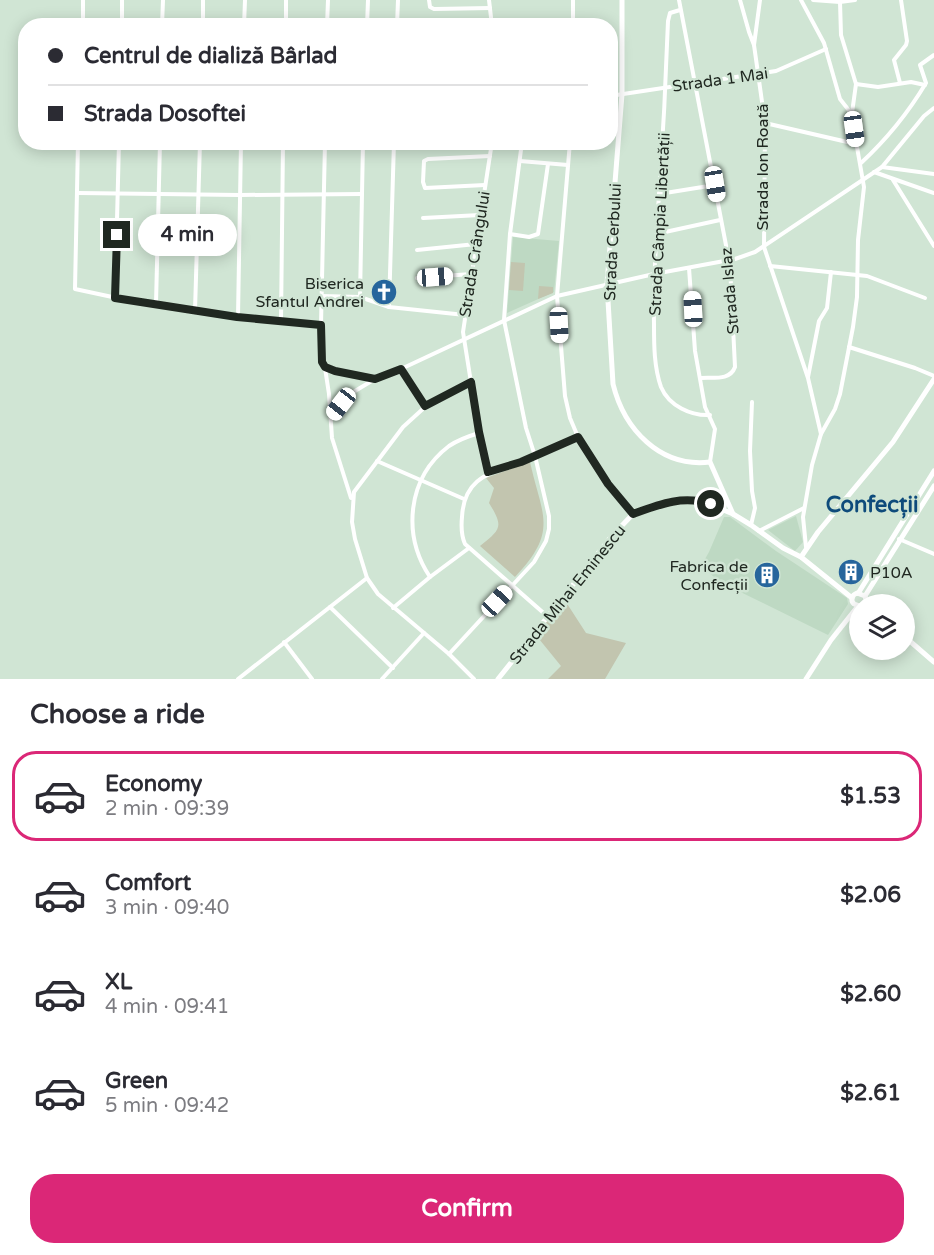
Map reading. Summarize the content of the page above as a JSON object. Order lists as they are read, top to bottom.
{
  "streets": {
    "main road": ["Strada Cerbului", "Strada Mihai Eminescu"],
    "street": [
      "Strada 1 Mai",
      "Strada Ion Roată",
      "Strada Câmpia Libertății",
      "Strada Crângului",
      "Strada Islaz"
    ]
  },
  "crossings": [
    ["Strada 1 Mai", "Strada Ion Roată"],
    ["Strada 1 Mai", "Strada Câmpia Libertății"],
    ["Strada 1 Mai", "Strada Cerbului"],
    ["Strada 1 Mai", "Strada Islaz"],
    ["Strada Câmpia Libertății", "Strada Islaz"]
  ],
  "districts": ["Confecții"],
  "places": {
    "church": ["Biserica Sfantul Andrei"],
    "building": ["P10A", "Fabrica de Confecții"]
  },
  "page": {
    "banner": ["Centrul de dializă Bârlad", "Strada Dosoftei"],
    "bubble": "4 min",
    "heading": "Choose a ride",
    "list": [
      {
        "name": "Economy",
        "note": "2 min · 09:39",
        "value": "$1.53"
      },
      {
        "name": "Comfort",
        "note": "3 min · 09:40",
        "value": "$2.06"
      },
      {
        "name": "XL",
        "note": "4 min · 09:41",
        "value": "$2.60"
      },
      {
        "name": "Green",
        "note": "5 min · 09:42",
        "value": "$2.61"
      }
    ],
    "buttons": "Confirm"
  }
}
